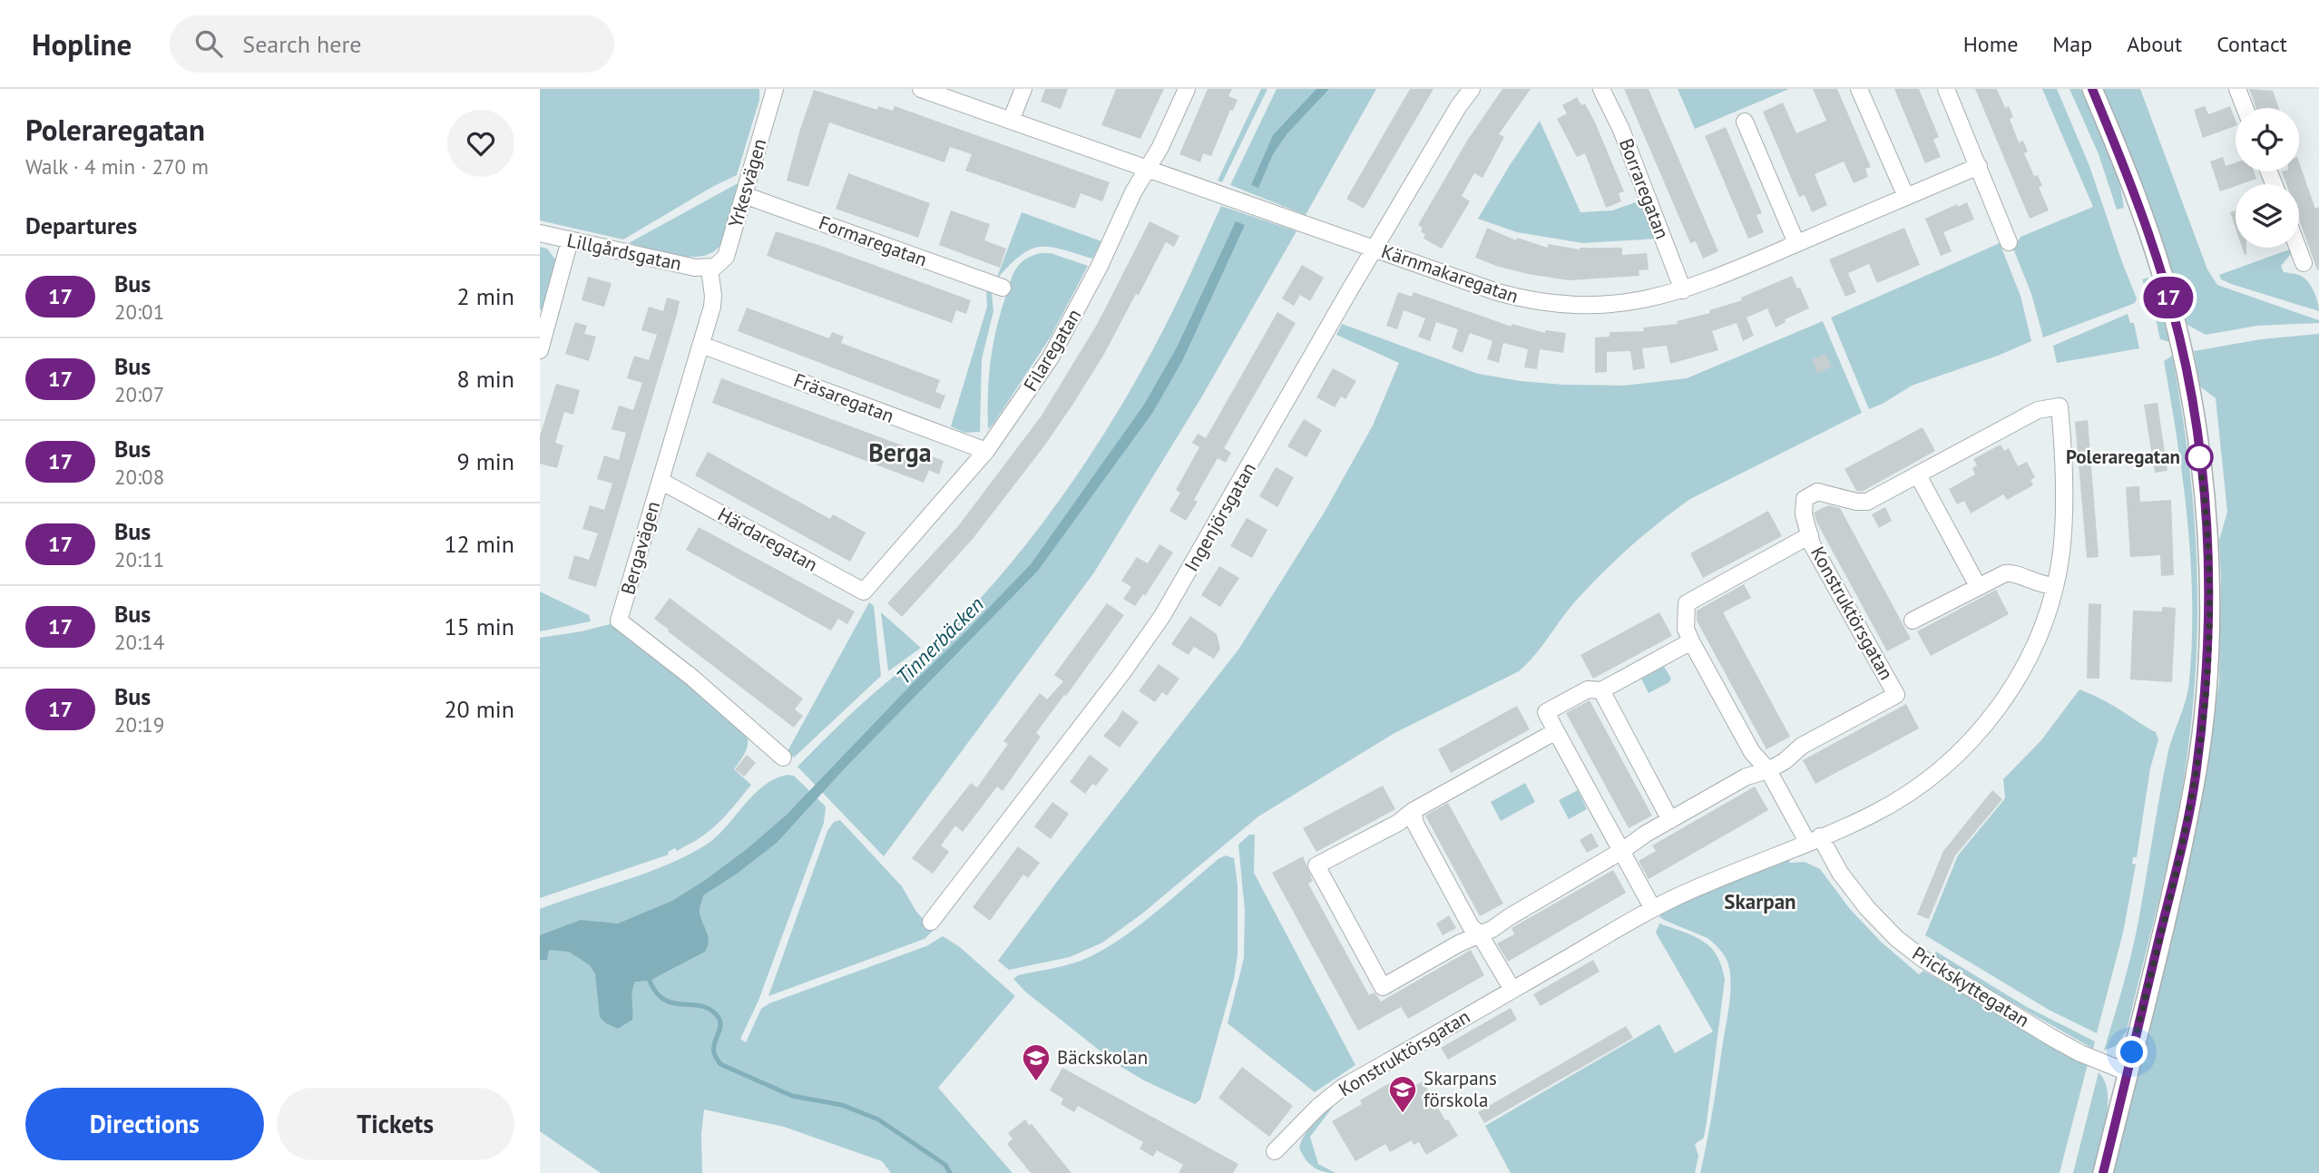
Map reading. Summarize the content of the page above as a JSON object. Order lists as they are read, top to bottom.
{
  "streets": {
    "street": [
      "Yrkesvägen",
      "Borraregatan",
      "Formaregatan",
      "Lillgårdsgatan",
      "Kärnmakaregatan",
      "Filaregatan",
      "Fräsaregatan",
      "Ingenjörsgatan",
      "Härdaregatan",
      "Bergavägen",
      "Konstruktörsgatan",
      "Prickskyttegatan"
    ]
  },
  "crossings": [
    ["Yrkesvägen", "Formaregatan"],
    ["Yrkesvägen", "Lillgårdsgatan"],
    ["Yrkesvägen", "Bergavägen"],
    ["Borraregatan", "Kärnmakaregatan"],
    ["Lillgårdsgatan", "Bergavägen"],
    ["Kärnmakaregatan", "Filaregatan"],
    ["Kärnmakaregatan", "Ingenjörsgatan"],
    ["Filaregatan", "Fräsaregatan"],
    ["Filaregatan", "Härdaregatan"],
    ["Fräsaregatan", "Bergavägen"],
    ["Härdaregatan", "Bergavägen"],
    ["Konstruktörsgatan", "Prickskyttegatan"]
  ],
  "districts": ["Berga", "Skarpan"],
  "water": ["Tinnerbäcken"],
  "places": {
    "other": ["Poleraregatan"],
    "school or university": ["Bäckskolan", "Skarpans förskola"]
  },
  "lines": ["bus line 17"],
  "page": {
    "header": "Hopline",
    "search": "Search here",
    "nav": [
      "Home",
      "Map",
      "About",
      "Contact"
    ],
    "heading": [
      ["Poleraregatan", "Walk · 4 min · 270 m"],
      "Departures"
    ],
    "on_map": "17",
    "list": [
      {
        "mark": "17",
        "name": "Bus",
        "note": "20:01",
        "value": "2 min"
      },
      {
        "mark": "17",
        "name": "Bus",
        "note": "20:07",
        "value": "8 min"
      },
      {
        "mark": "17",
        "name": "Bus",
        "note": "20:08",
        "value": "9 min"
      },
      {
        "mark": "17",
        "name": "Bus",
        "note": "20:11",
        "value": "12 min"
      },
      {
        "mark": "17",
        "name": "Bus",
        "note": "20:14",
        "value": "15 min"
      },
      {
        "mark": "17",
        "name": "Bus",
        "note": "20:19",
        "value": "20 min"
      }
    ],
    "buttons": ["Directions", "Tickets"]
  }
}
